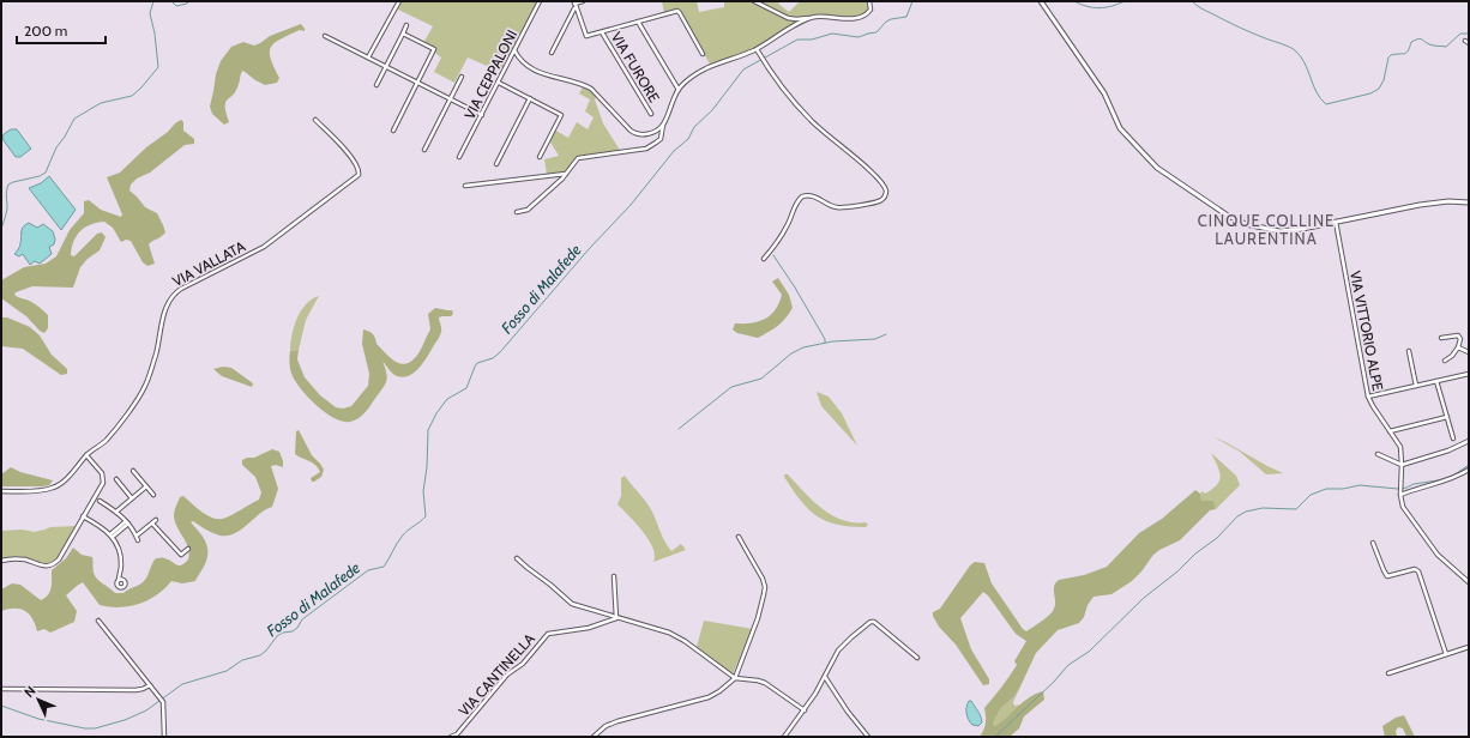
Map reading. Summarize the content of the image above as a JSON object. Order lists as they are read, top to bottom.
{
  "streets": {
    "street": [
      "VIA FURORE",
      "VIA CEPPALONI",
      "VIA VALLATA",
      "VIA VITTORIO ALPE",
      "VIA CANTINELLA"
    ]
  },
  "districts": ["CINQUE COLLINE LAURENTINA"],
  "water": ["Fosso di Malafede"],
  "scale_bar": "200 m",
  "north": "top left"
}
